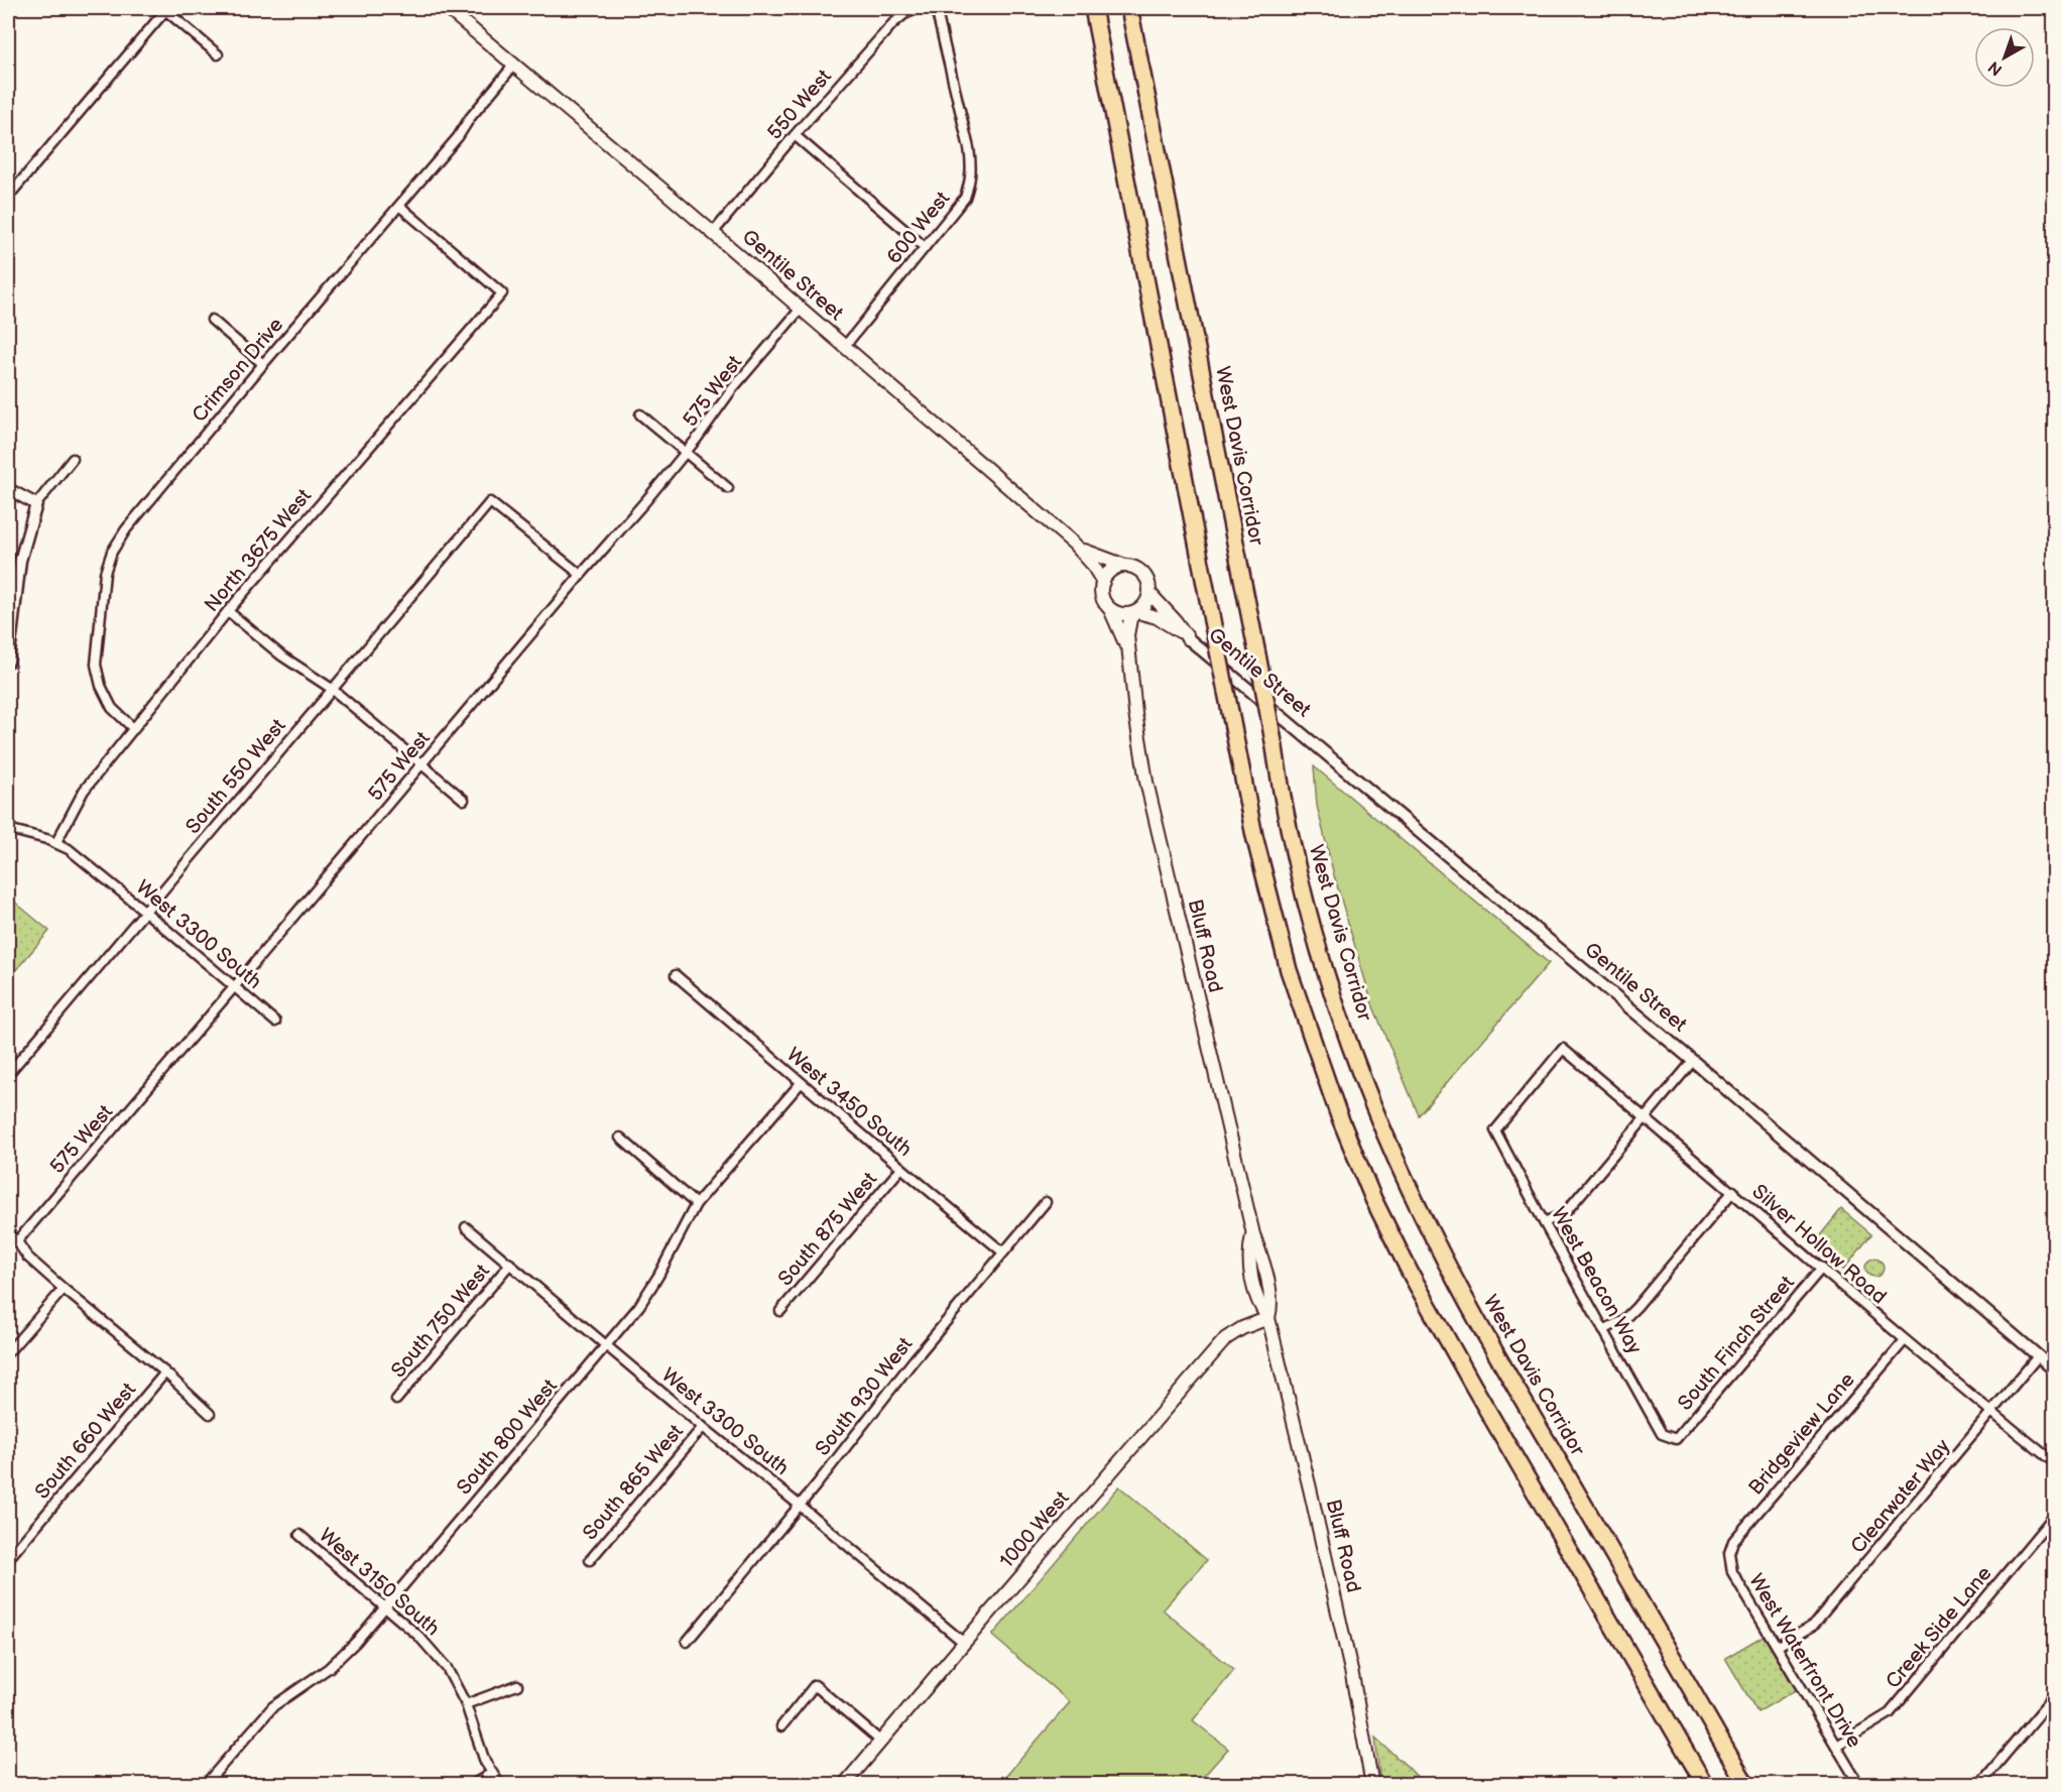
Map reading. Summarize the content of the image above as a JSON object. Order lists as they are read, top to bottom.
{
  "streets": {
    "highway": ["West Davis Corridor"],
    "main road": ["Gentile Street", "Bluff Road", "1000 West"],
    "street": [
      "550 West",
      "600 West",
      "Crimson Drive",
      "575 West",
      "North 3675 West",
      "South 550 West",
      "West 3300 South",
      "West 3450 South",
      "South 875 West",
      "Silver Hollow Road",
      "West Beacon Way",
      "South 750 West",
      "South Finch Street",
      "South 930 West",
      "Bridgeview Lane",
      "South 800 West",
      "South 660 West",
      "South 865 West",
      "Clearwater Way",
      "West 3150 South",
      "Creek Side Lane",
      "West Waterfront Drive"
    ]
  },
  "crossings": [
    ["550 West", "Gentile Street"],
    ["600 West", "Gentile Street"],
    ["Gentile Street", "Crimson Drive"],
    ["Gentile Street", "575 West"],
    ["Gentile Street", "Bluff Road"],
    ["Gentile Street", "Clearwater Way"],
    ["Crimson Drive", "North 3675 West"],
    ["575 West", "South 550 West"],
    ["575 West", "West 3300 South"],
    ["North 3675 West", "West 3300 South"],
    ["South 550 West", "West 3300 South"],
    ["West 3300 South", "South 750 West"],
    ["West 3300 South", "South 930 West"],
    ["West 3300 South", "South 800 West"],
    ["West 3300 South", "South 865 West"],
    ["West 3300 South", "1000 West"],
    ["Bluff Road", "1000 West"],
    ["West 3450 South", "South 875 West"],
    ["West 3450 South", "South 930 West"],
    ["West 3450 South", "South 800 West"],
    ["Silver Hollow Road", "West Beacon Way"],
    ["Silver Hollow Road", "South Finch Street"],
    ["Silver Hollow Road", "Bridgeview Lane"],
    ["Silver Hollow Road", "Clearwater Way"],
    ["West Beacon Way", "South Finch Street"],
    ["Bridgeview Lane", "West Waterfront Drive"],
    ["South 800 West", "West 3150 South"],
    ["Clearwater Way", "West Waterfront Drive"],
    ["Creek Side Lane", "West Waterfront Drive"]
  ],
  "north": "bottom left"
}
